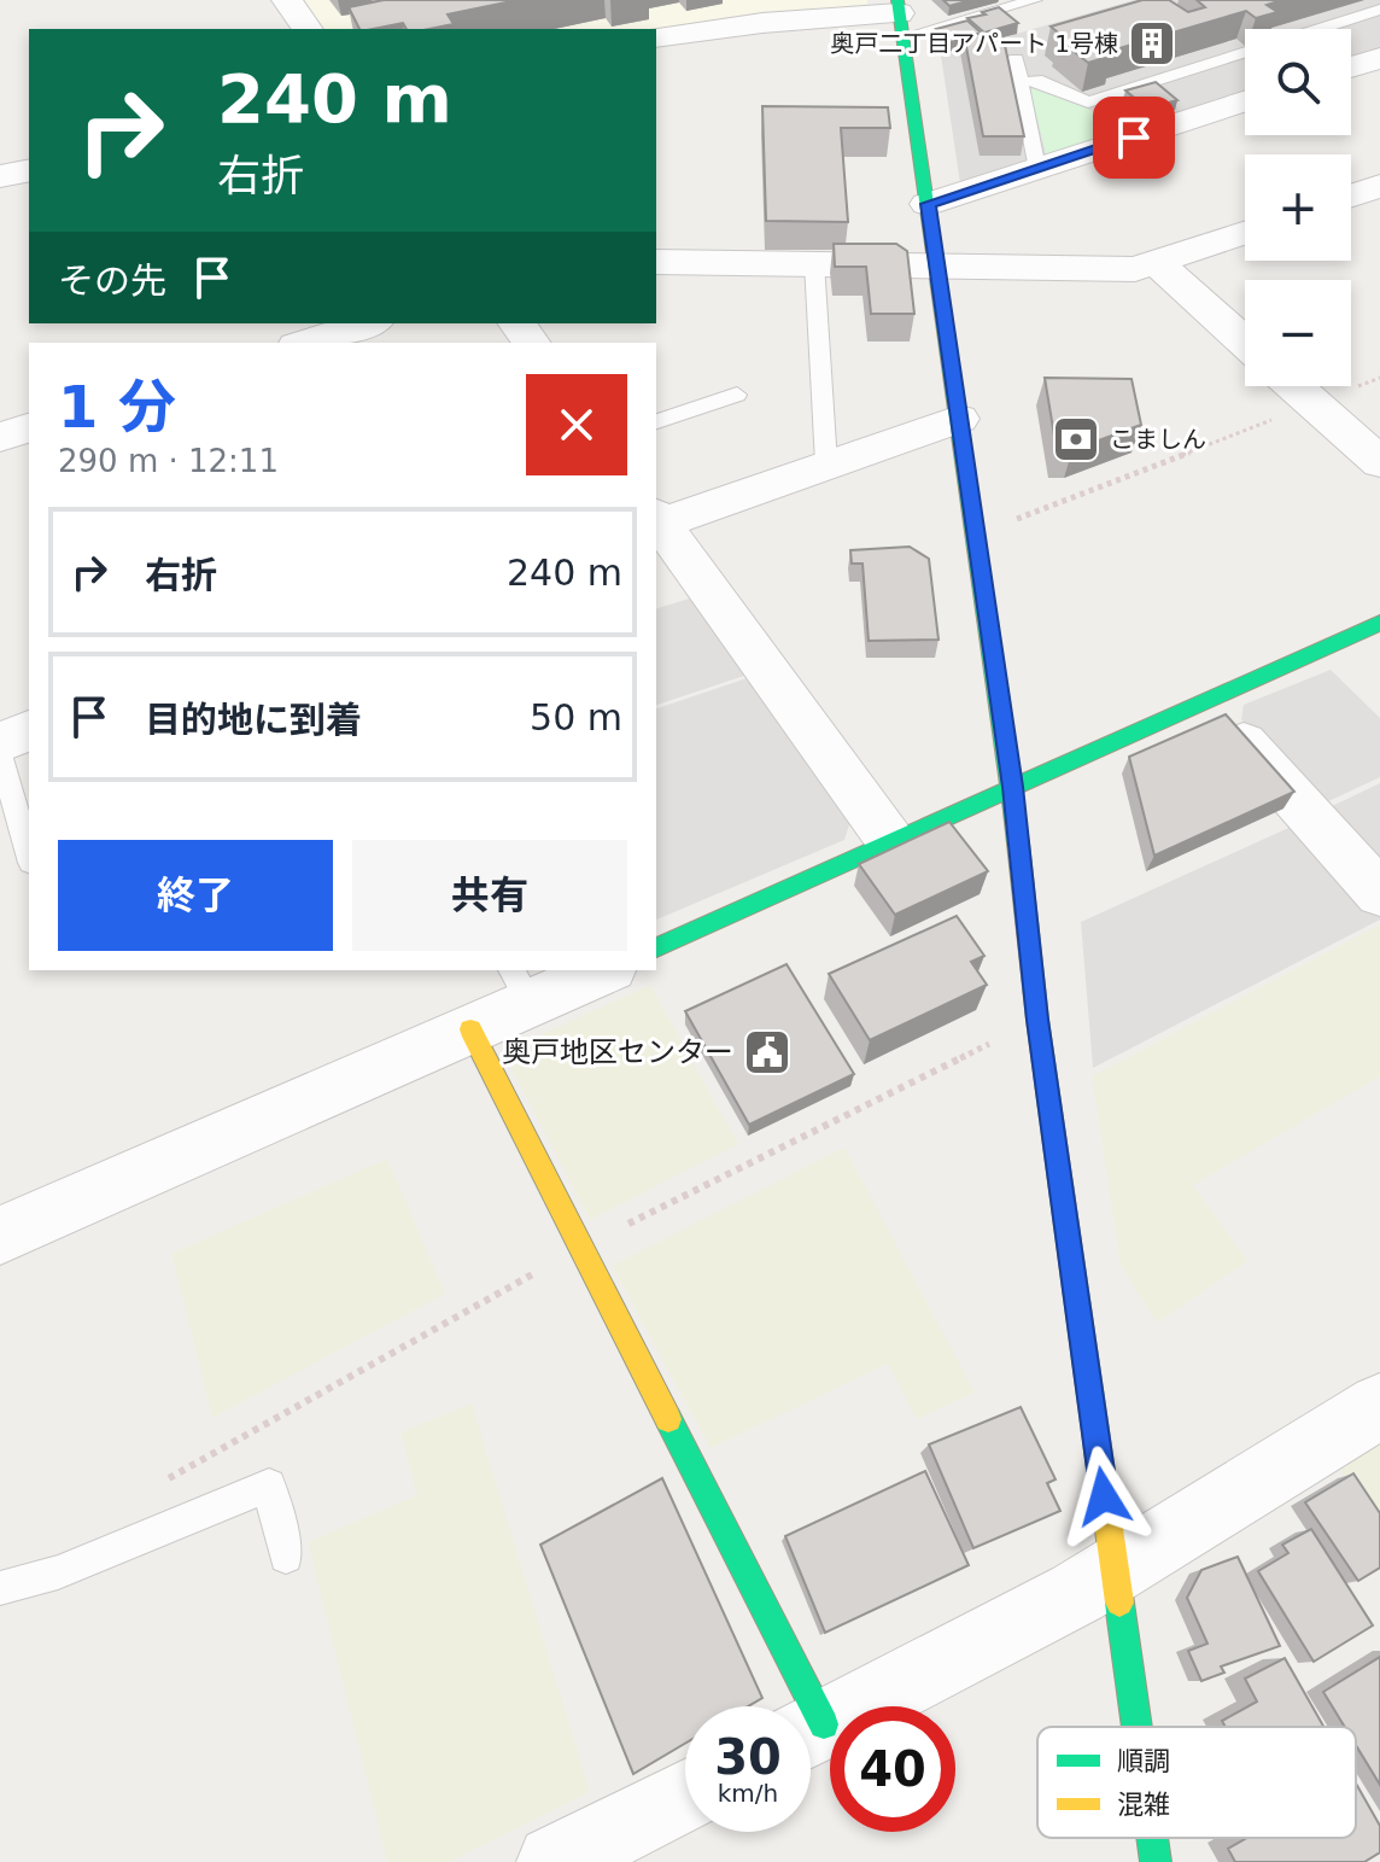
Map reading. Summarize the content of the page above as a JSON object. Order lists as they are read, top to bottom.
{
  "places": {
    "building": ["奥戸二丁目アパート 1号棟"],
    "bank": ["こましん"],
    "public building": ["奥戸地区センター"]
  },
  "legend": ["順調", "混雑"],
  "page": {
    "map_buttons": ["+", "−"],
    "turn": ["240 m", "右折"],
    "then": "その先",
    "heading": ["1 分", "290 m · 12:11"],
    "list": [
      {
        "name": "右折",
        "value": "240 m"
      },
      {
        "name": "目的地に到着",
        "value": "50 m"
      }
    ],
    "buttons": ["終了", "共有"],
    "speed": "30 km/h",
    "limit": "40"
  }
}
